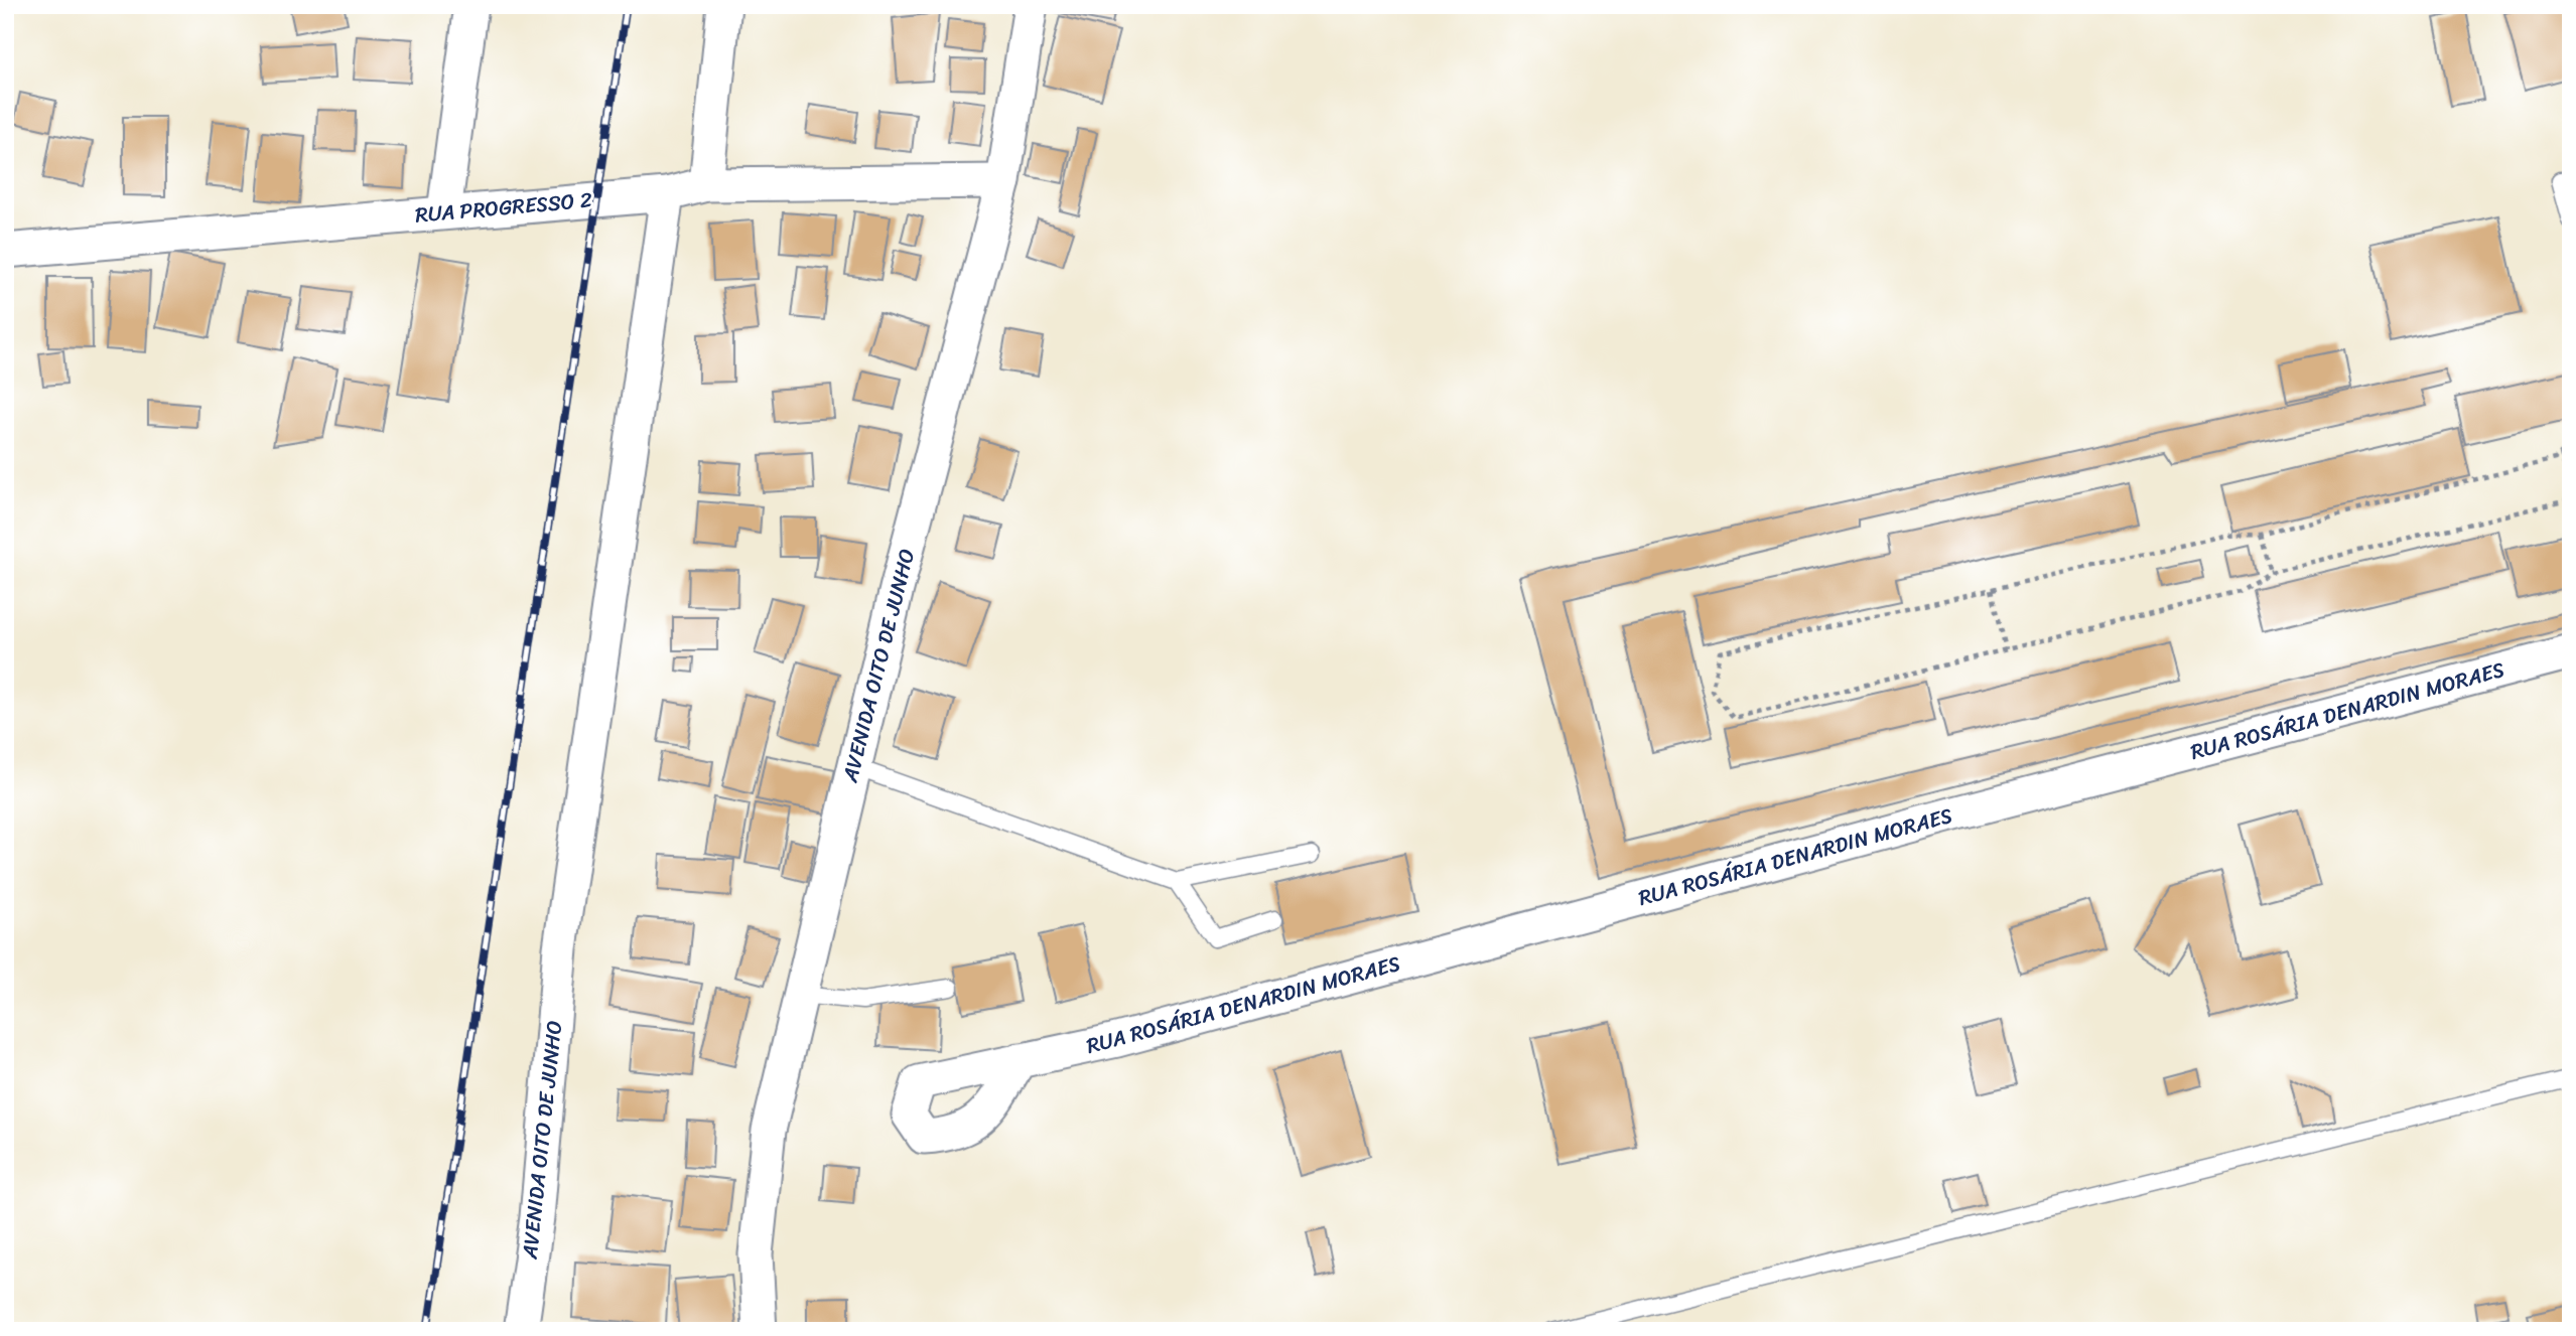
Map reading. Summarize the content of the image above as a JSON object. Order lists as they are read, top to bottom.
{
  "streets": {
    "street": ["RUA PROGRESSO 2", "AVENIDA OITO DE JUNHO", "RUA ROSÁRIA DENARDIN MORAES"]
  },
  "crossings": [
    ["RUA PROGRESSO 2", "AVENIDA OITO DE JUNHO"]
  ]
}
